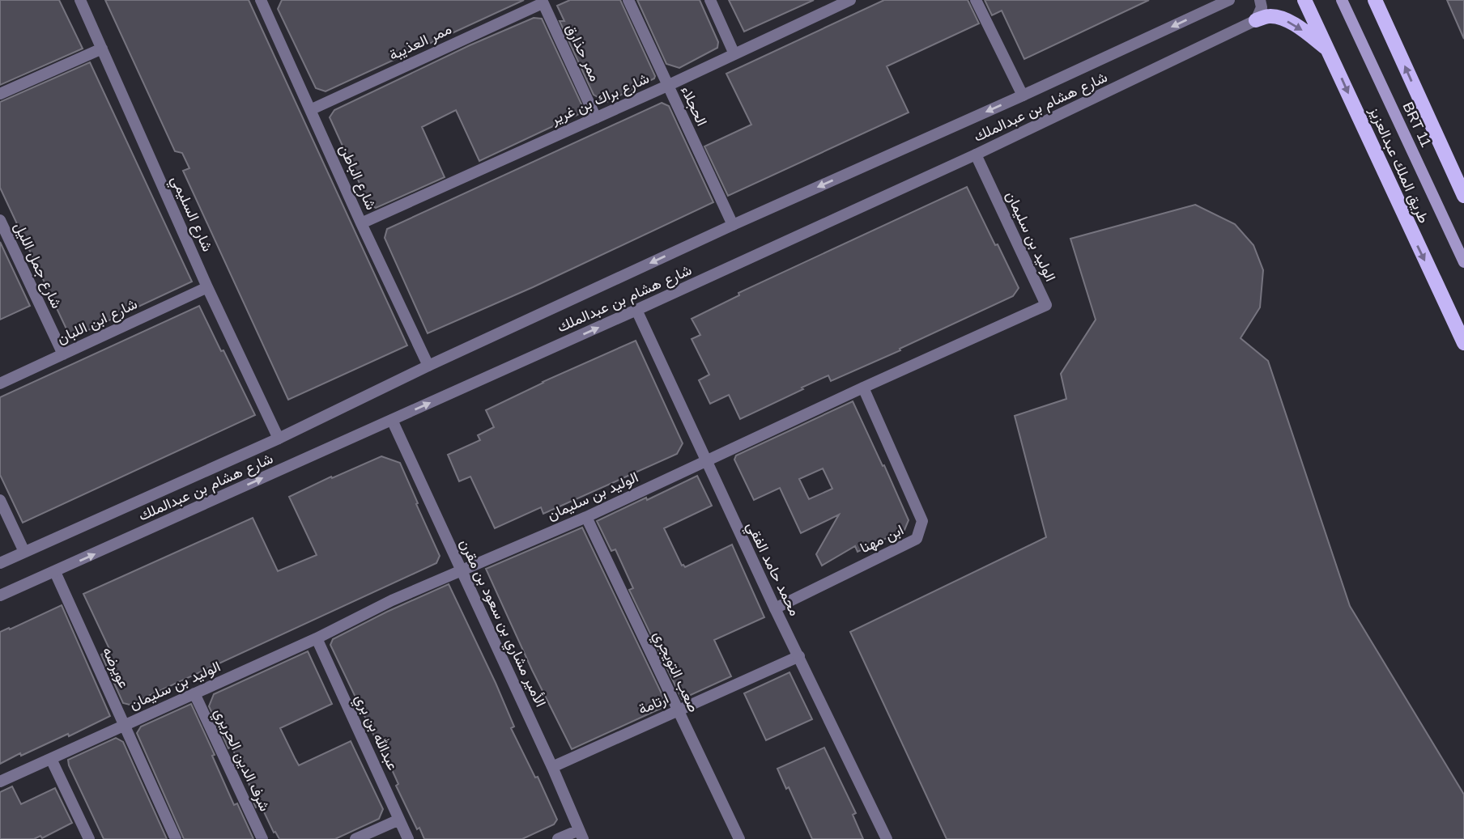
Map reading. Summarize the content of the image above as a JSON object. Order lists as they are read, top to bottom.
{
  "streets": {
    "main road": ["BRT 11", "طريق الملك عبدالعزيز"],
    "street": [
      "ممر العذيبة",
      "ممر حذارق",
      "شارع براك بن غرير",
      "الحجلاء",
      "شارع هشام بن عبدالملك",
      "شارع الباطن",
      "شارع السليمي",
      "الوليد بن سليمان",
      "شارع جمل الليل",
      "شارع ابن اللبان",
      "ابن مهنا",
      "محمد حامد الفقي",
      "الأمير مشاري بن سعود بن مقرن",
      "عويرضه",
      "صعب التويجري",
      "ارتامة",
      "عبدالله بن بري",
      "شرف الدين الحريري"
    ]
  },
  "crossings": [
    ["ممر العذيبة", "ممر حذارق"],
    ["ممر العذيبة", "شارع الباطن"],
    ["ممر حذارق", "شارع براك بن غرير"],
    ["شارع براك بن غرير", "الحجلاء"],
    ["شارع براك بن غرير", "شارع الباطن"],
    ["الحجلاء", "شارع هشام بن عبدالملك"],
    ["شارع هشام بن عبدالملك", "شارع الباطن"],
    ["شارع هشام بن عبدالملك", "شارع السليمي"],
    ["شارع هشام بن عبدالملك", "الوليد بن سليمان"],
    ["شارع هشام بن عبدالملك", "محمد حامد الفقي"],
    ["شارع هشام بن عبدالملك", "الأمير مشاري بن سعود بن مقرن"],
    ["شارع هشام بن عبدالملك", "عويرضه"],
    ["شارع السليمي", "شارع ابن اللبان"],
    ["الوليد بن سليمان", "ابن مهنا"],
    ["الوليد بن سليمان", "محمد حامد الفقي"],
    ["الوليد بن سليمان", "الأمير مشاري بن سعود بن مقرن"],
    ["الوليد بن سليمان", "عويرضه"],
    ["الوليد بن سليمان", "صعب التويجري"],
    ["الوليد بن سليمان", "عبدالله بن بري"],
    ["الوليد بن سليمان", "شرف الدين الحريري"],
    ["شارع جمل الليل", "شارع ابن اللبان"],
    ["ابن مهنا", "محمد حامد الفقي"],
    ["محمد حامد الفقي", "ارتامة"],
    ["الأمير مشاري بن سعود بن مقرن", "ارتامة"],
    ["صعب التويجري", "ارتامة"]
  ]
}
